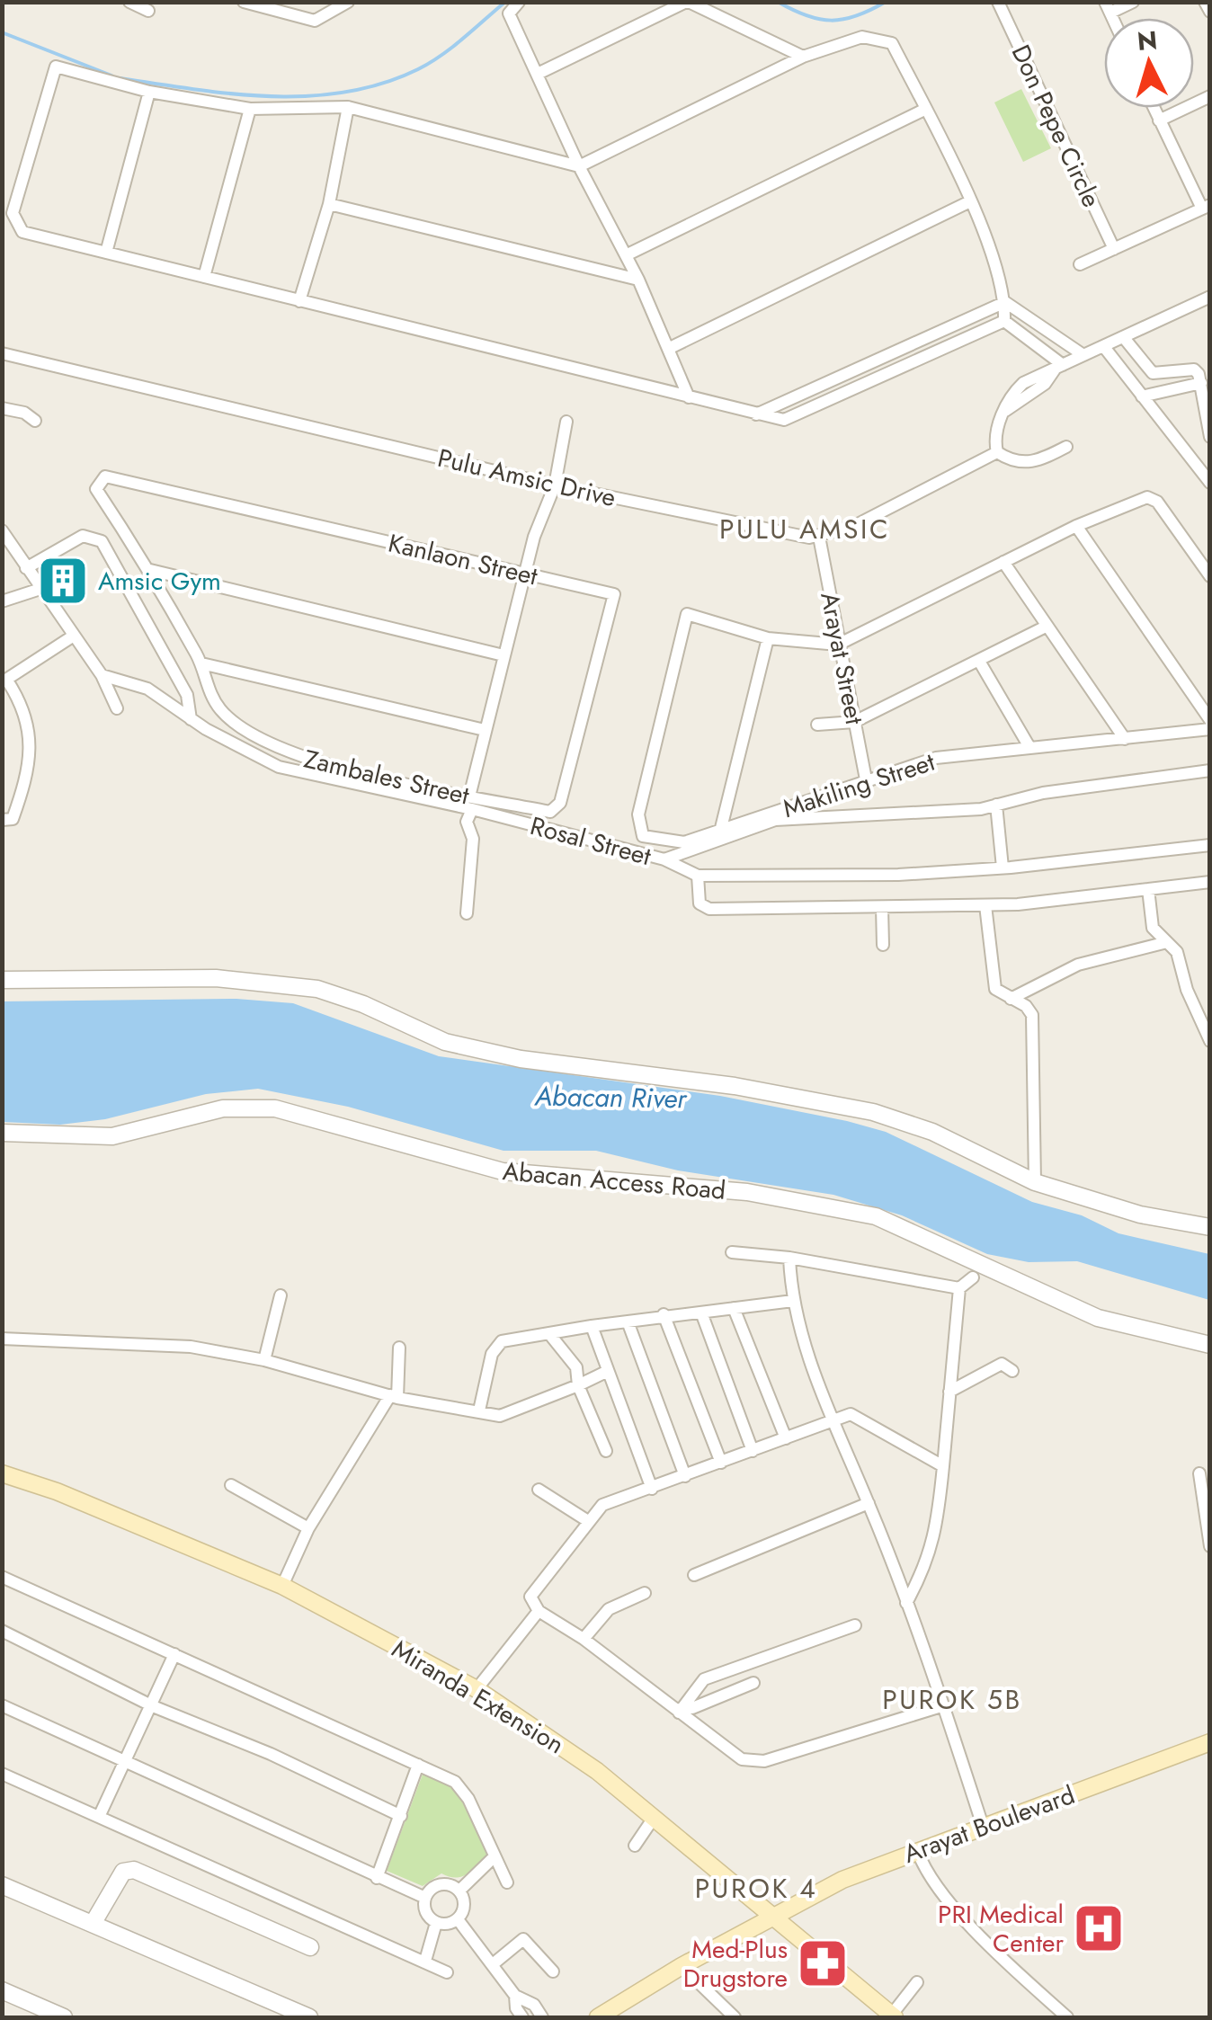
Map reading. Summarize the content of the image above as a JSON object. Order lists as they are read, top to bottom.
{
  "streets": {
    "main road": ["Miranda Extension", "Arayat Boulevard"],
    "street": [
      "Don Pepe Circle",
      "Pulu Amsic Drive",
      "Kanlaon Street",
      "Arayat Street",
      "Zambales Street",
      "Makiling Street",
      "Rosal Street",
      "Abacan Access Road"
    ]
  },
  "crossings": [
    ["Pulu Amsic Drive", "Arayat Street"],
    ["Kanlaon Street", "Zambales Street"],
    ["Arayat Street", "Makiling Street"],
    ["Zambales Street", "Rosal Street"],
    ["Miranda Extension", "Arayat Boulevard"]
  ],
  "districts": ["PULU AMSIC", "PUROK 5B", "PUROK 4"],
  "water": ["Abacan River"],
  "places": {
    "building": ["Amsic Gym"],
    "hospital": ["PRI Medical Center"],
    "pharmacy": ["Med-Plus Drugstore"]
  },
  "north": "top"
}
